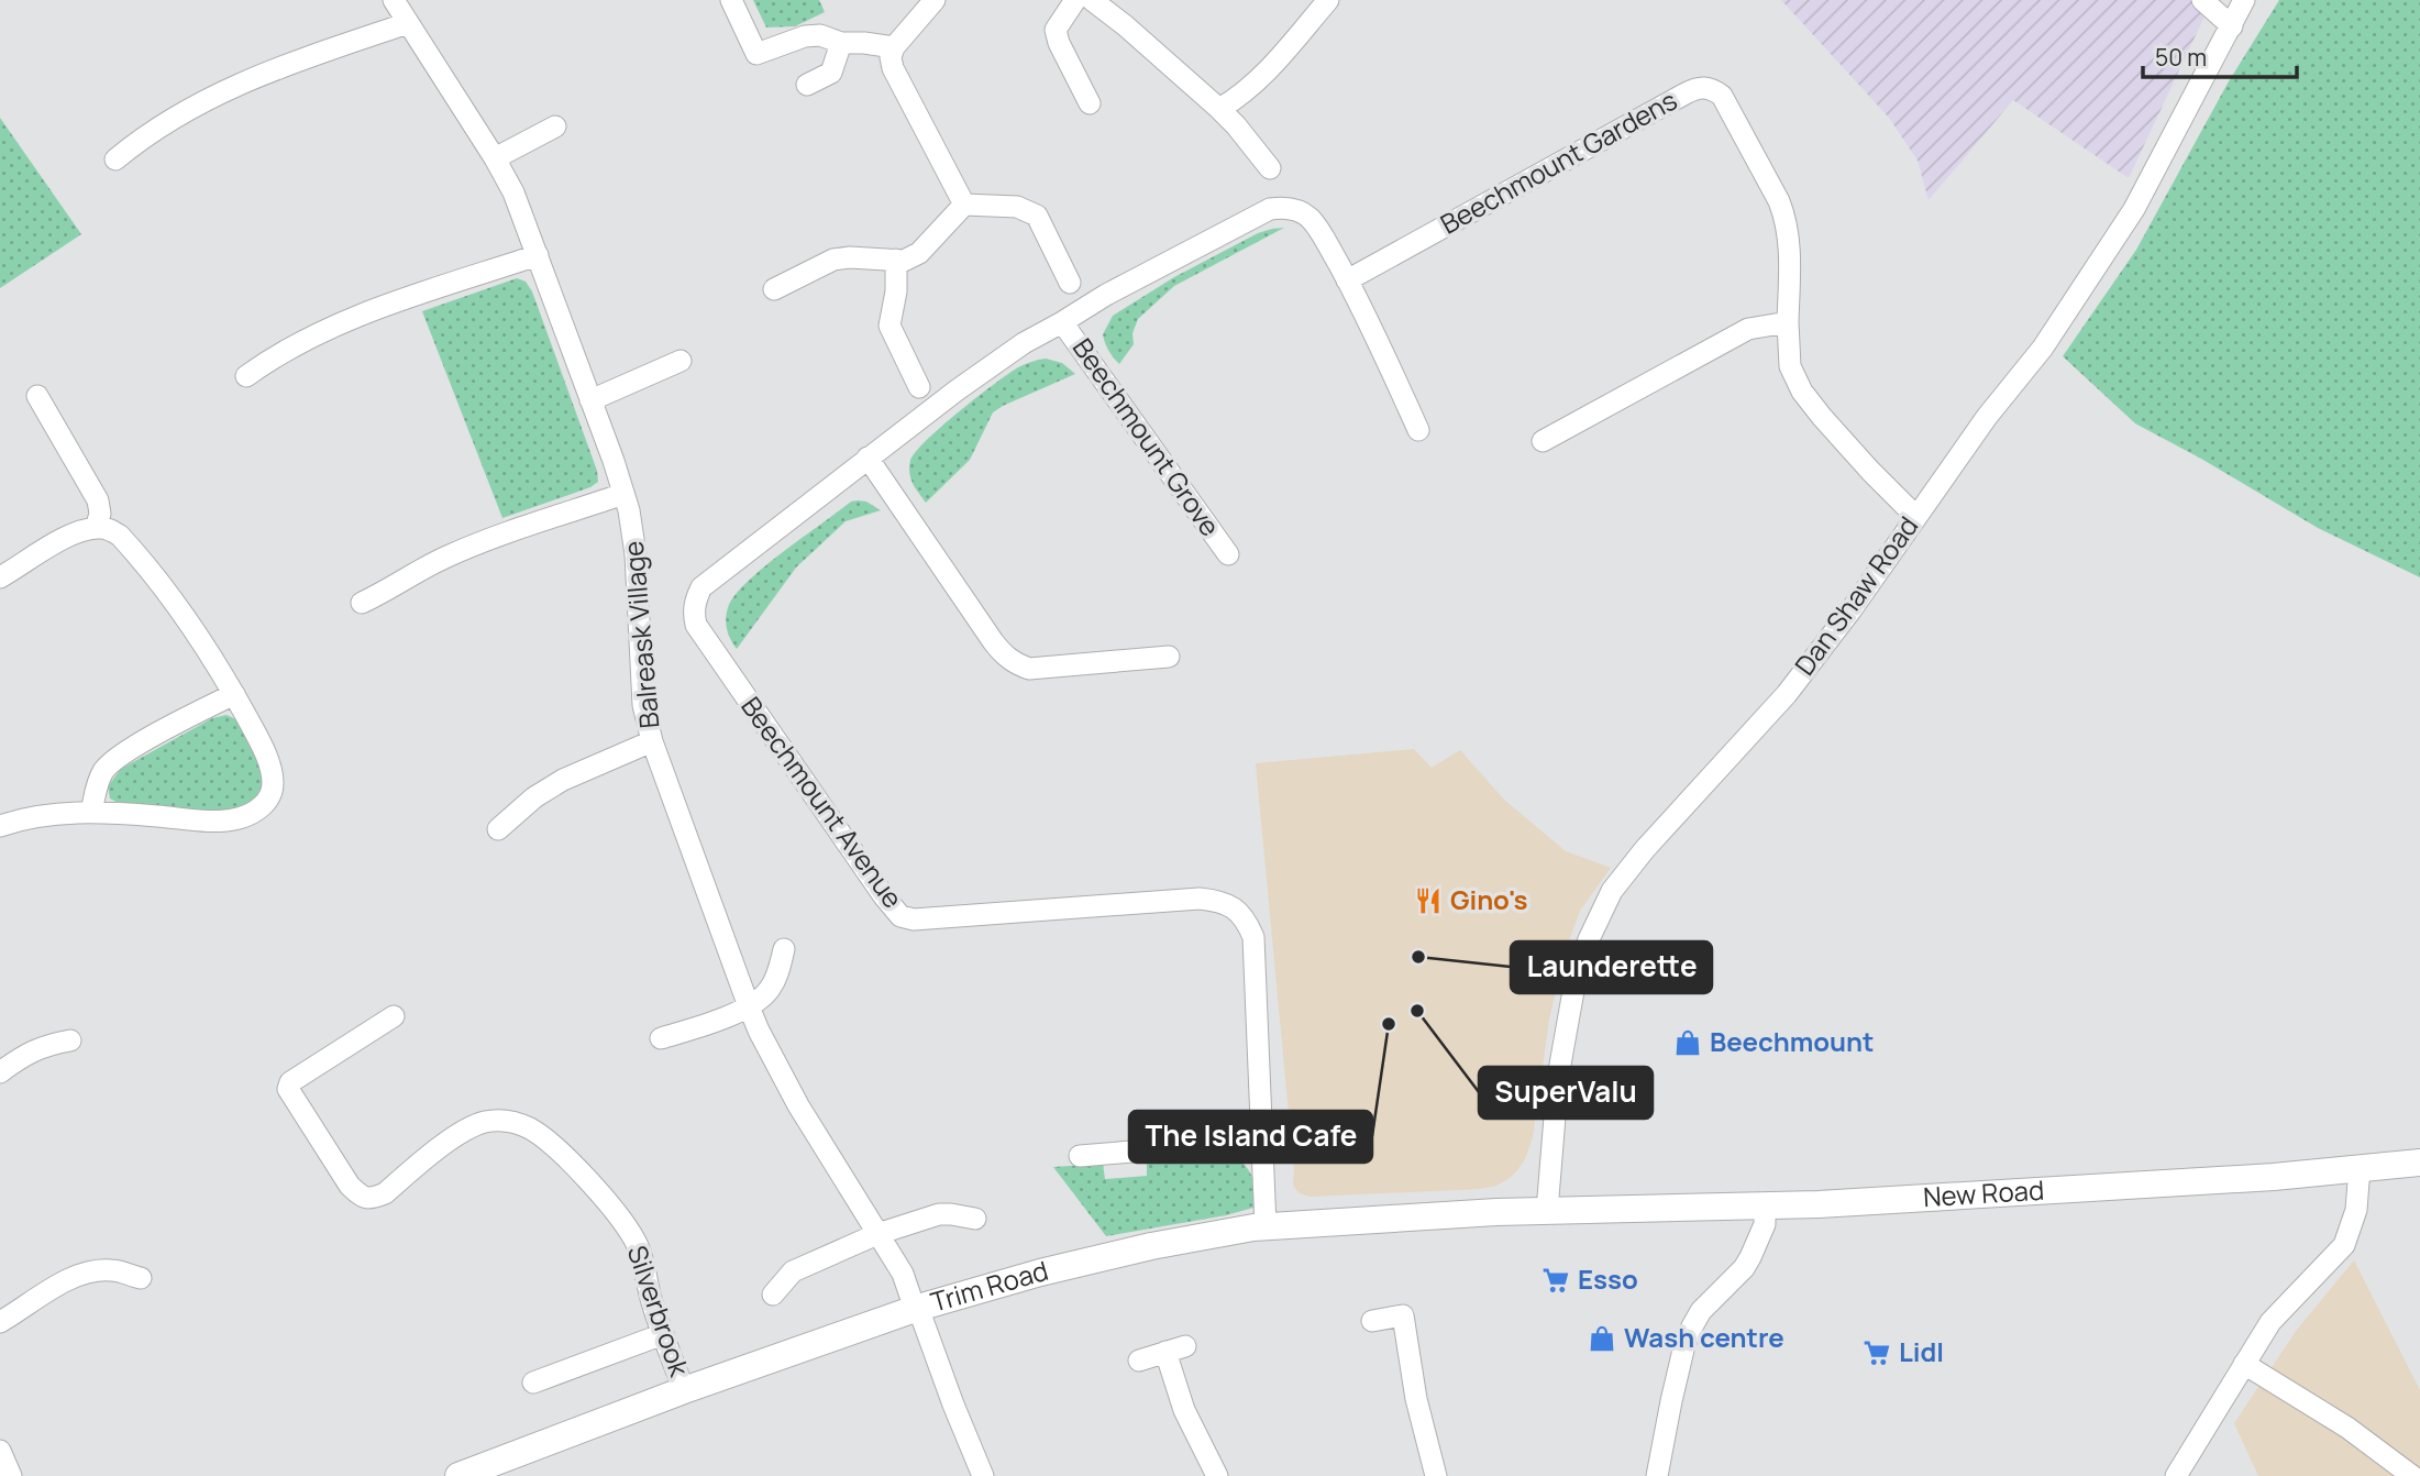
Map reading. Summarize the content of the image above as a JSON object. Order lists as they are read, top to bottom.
{
  "streets": {
    "main road": ["New Road", "Trim Road"],
    "street": [
      "Beechmount Gardens",
      "Beechmount Grove",
      "Dan Shaw Road",
      "Balreask Village",
      "Beechmount Avenue",
      "Silverbrook"
    ]
  },
  "crossings": [
    ["Beechmount Gardens", "Beechmount Avenue"],
    ["Beechmount Grove", "Beechmount Avenue"],
    ["Dan Shaw Road", "New Road"],
    ["Dan Shaw Road", "Trim Road"],
    ["Balreask Village", "Trim Road"],
    ["Beechmount Avenue", "Trim Road"],
    ["New Road", "Trim Road"],
    ["Trim Road", "Silverbrook"]
  ],
  "places": {
    "restaurant": ["Gino's"],
    "other": ["Launderette", "SuperValu", "The Island Cafe"],
    "shop": ["Beechmount", "Wash centre"],
    "supermarket": ["Esso", "Lidl"]
  },
  "scale_bar": "50 m"
}
